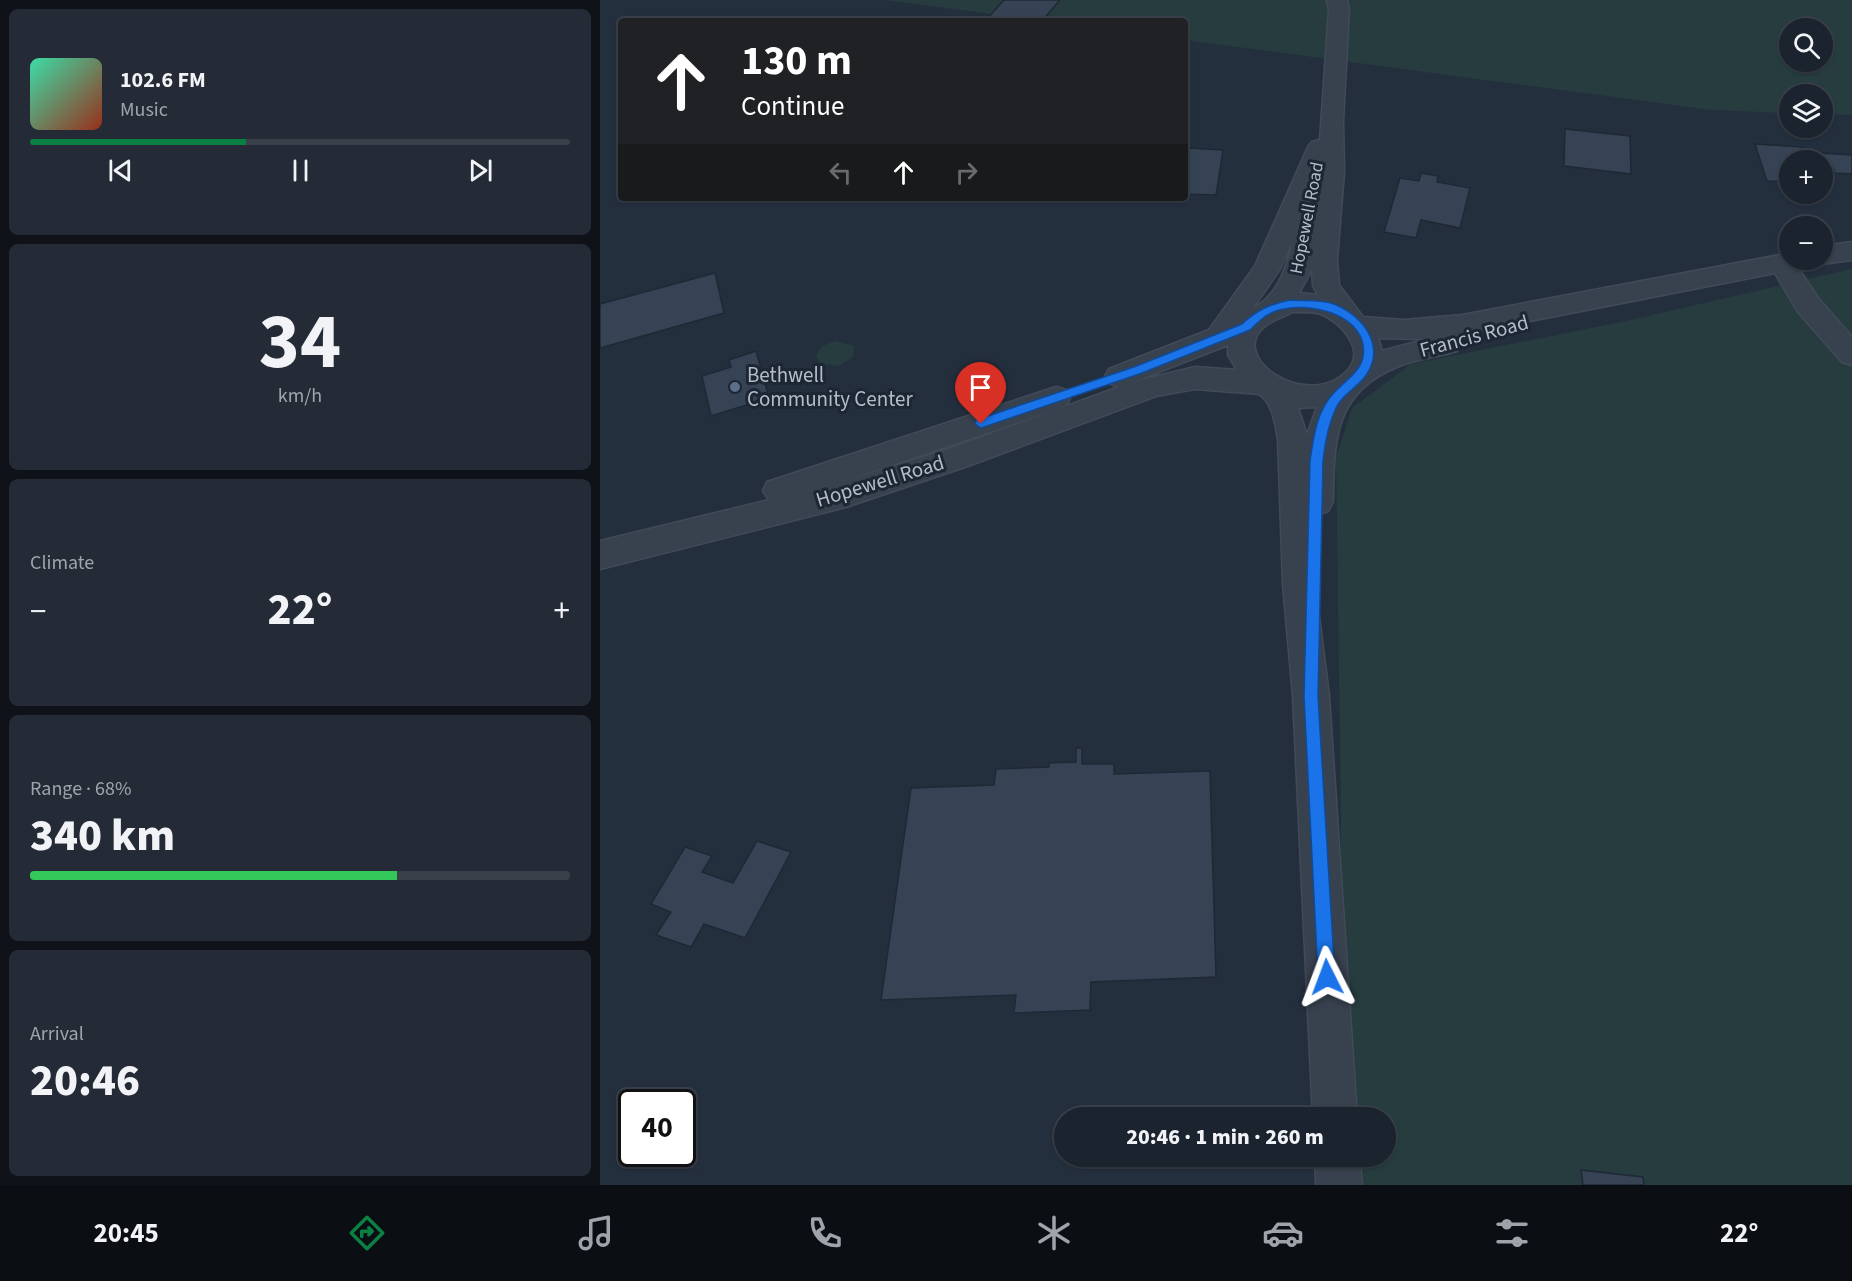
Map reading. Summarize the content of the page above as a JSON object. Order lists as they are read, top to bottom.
{
  "streets": {
    "street": ["Hopewell Road", "Francis Road"]
  },
  "crossings": [
    ["Hopewell Road", "Francis Road"]
  ],
  "places": ["Bethwell Community Center"],
  "page": {
    "map_buttons": ["+", "−"],
    "turn": ["130 m", "Continue"],
    "song": ["102.6 FM", "Music"],
    "tile": [
      ["34", "km/h"],
      "Climate",
      ["Range · 68%", "340 km"],
      ["Arrival", "20:46"]
    ],
    "heat": ["−", "22°", "+"],
    "limit": "40",
    "trip": "20:46 · 1 min · 260 m",
    "tabs": ["20:45", "22°"]
  }
}
